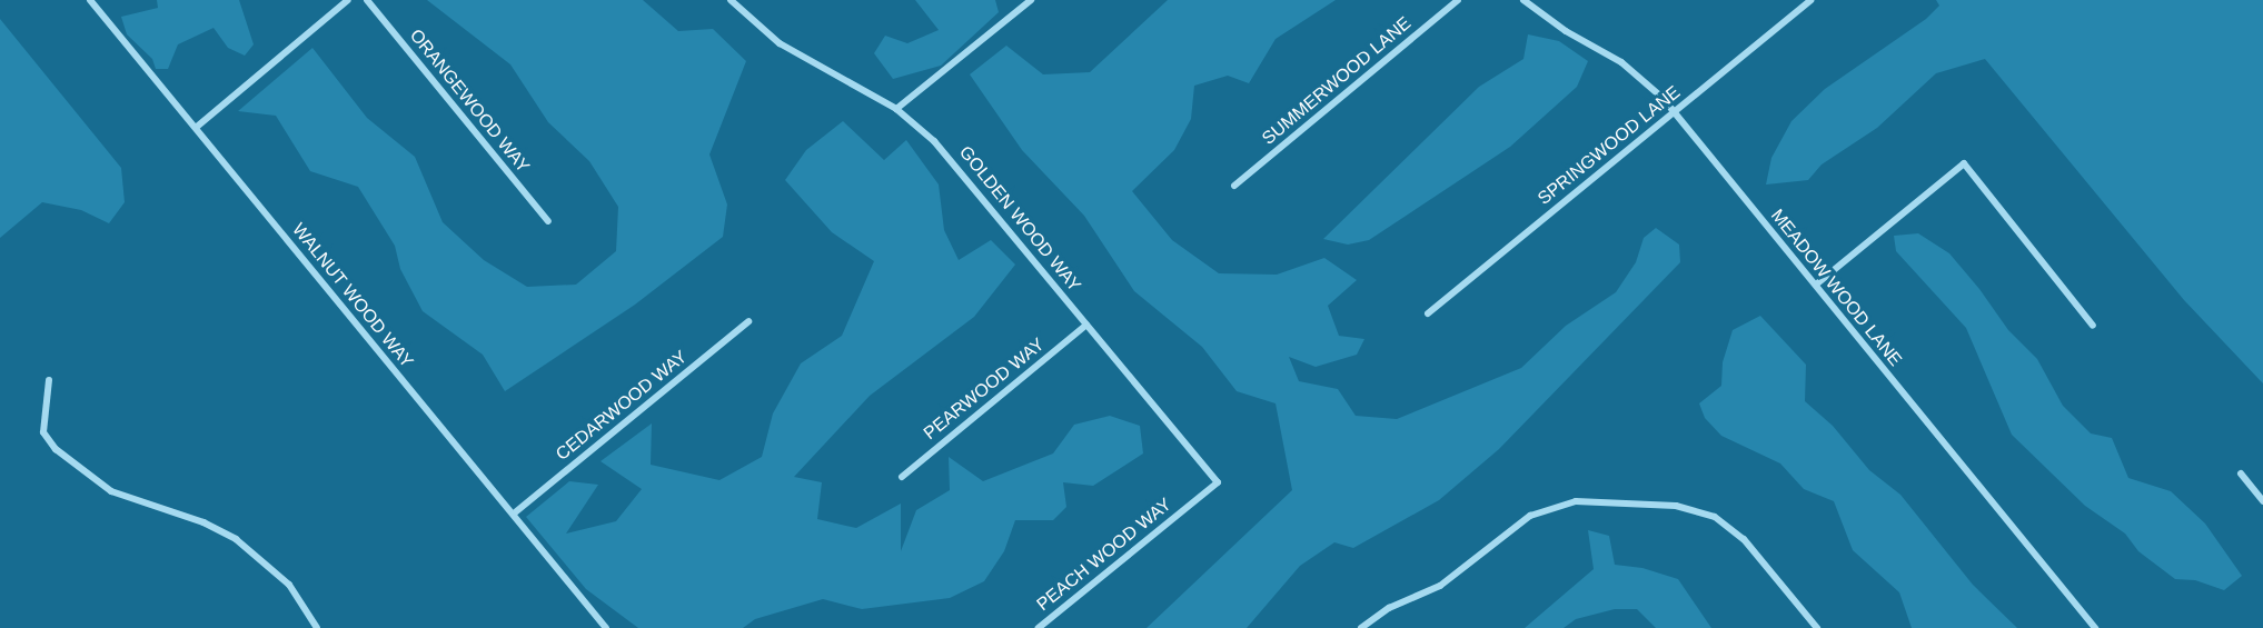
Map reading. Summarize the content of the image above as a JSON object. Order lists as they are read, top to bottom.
{
  "streets": {
    "street": [
      "SUMMERWOOD LANE",
      "ORANGEWOOD WAY",
      "SPRINGWOOD LANE",
      "GOLDEN WOOD WAY",
      "MEADOW WOOD LANE",
      "WALNUT WOOD WAY",
      "PEARWOOD WAY",
      "CEDARWOOD WAY",
      "PEACH WOOD WAY"
    ]
  },
  "crossings": [
    ["SPRINGWOOD LANE", "MEADOW WOOD LANE"],
    ["GOLDEN WOOD WAY", "PEARWOOD WAY"],
    ["GOLDEN WOOD WAY", "PEACH WOOD WAY"],
    ["WALNUT WOOD WAY", "CEDARWOOD WAY"]
  ]
}
